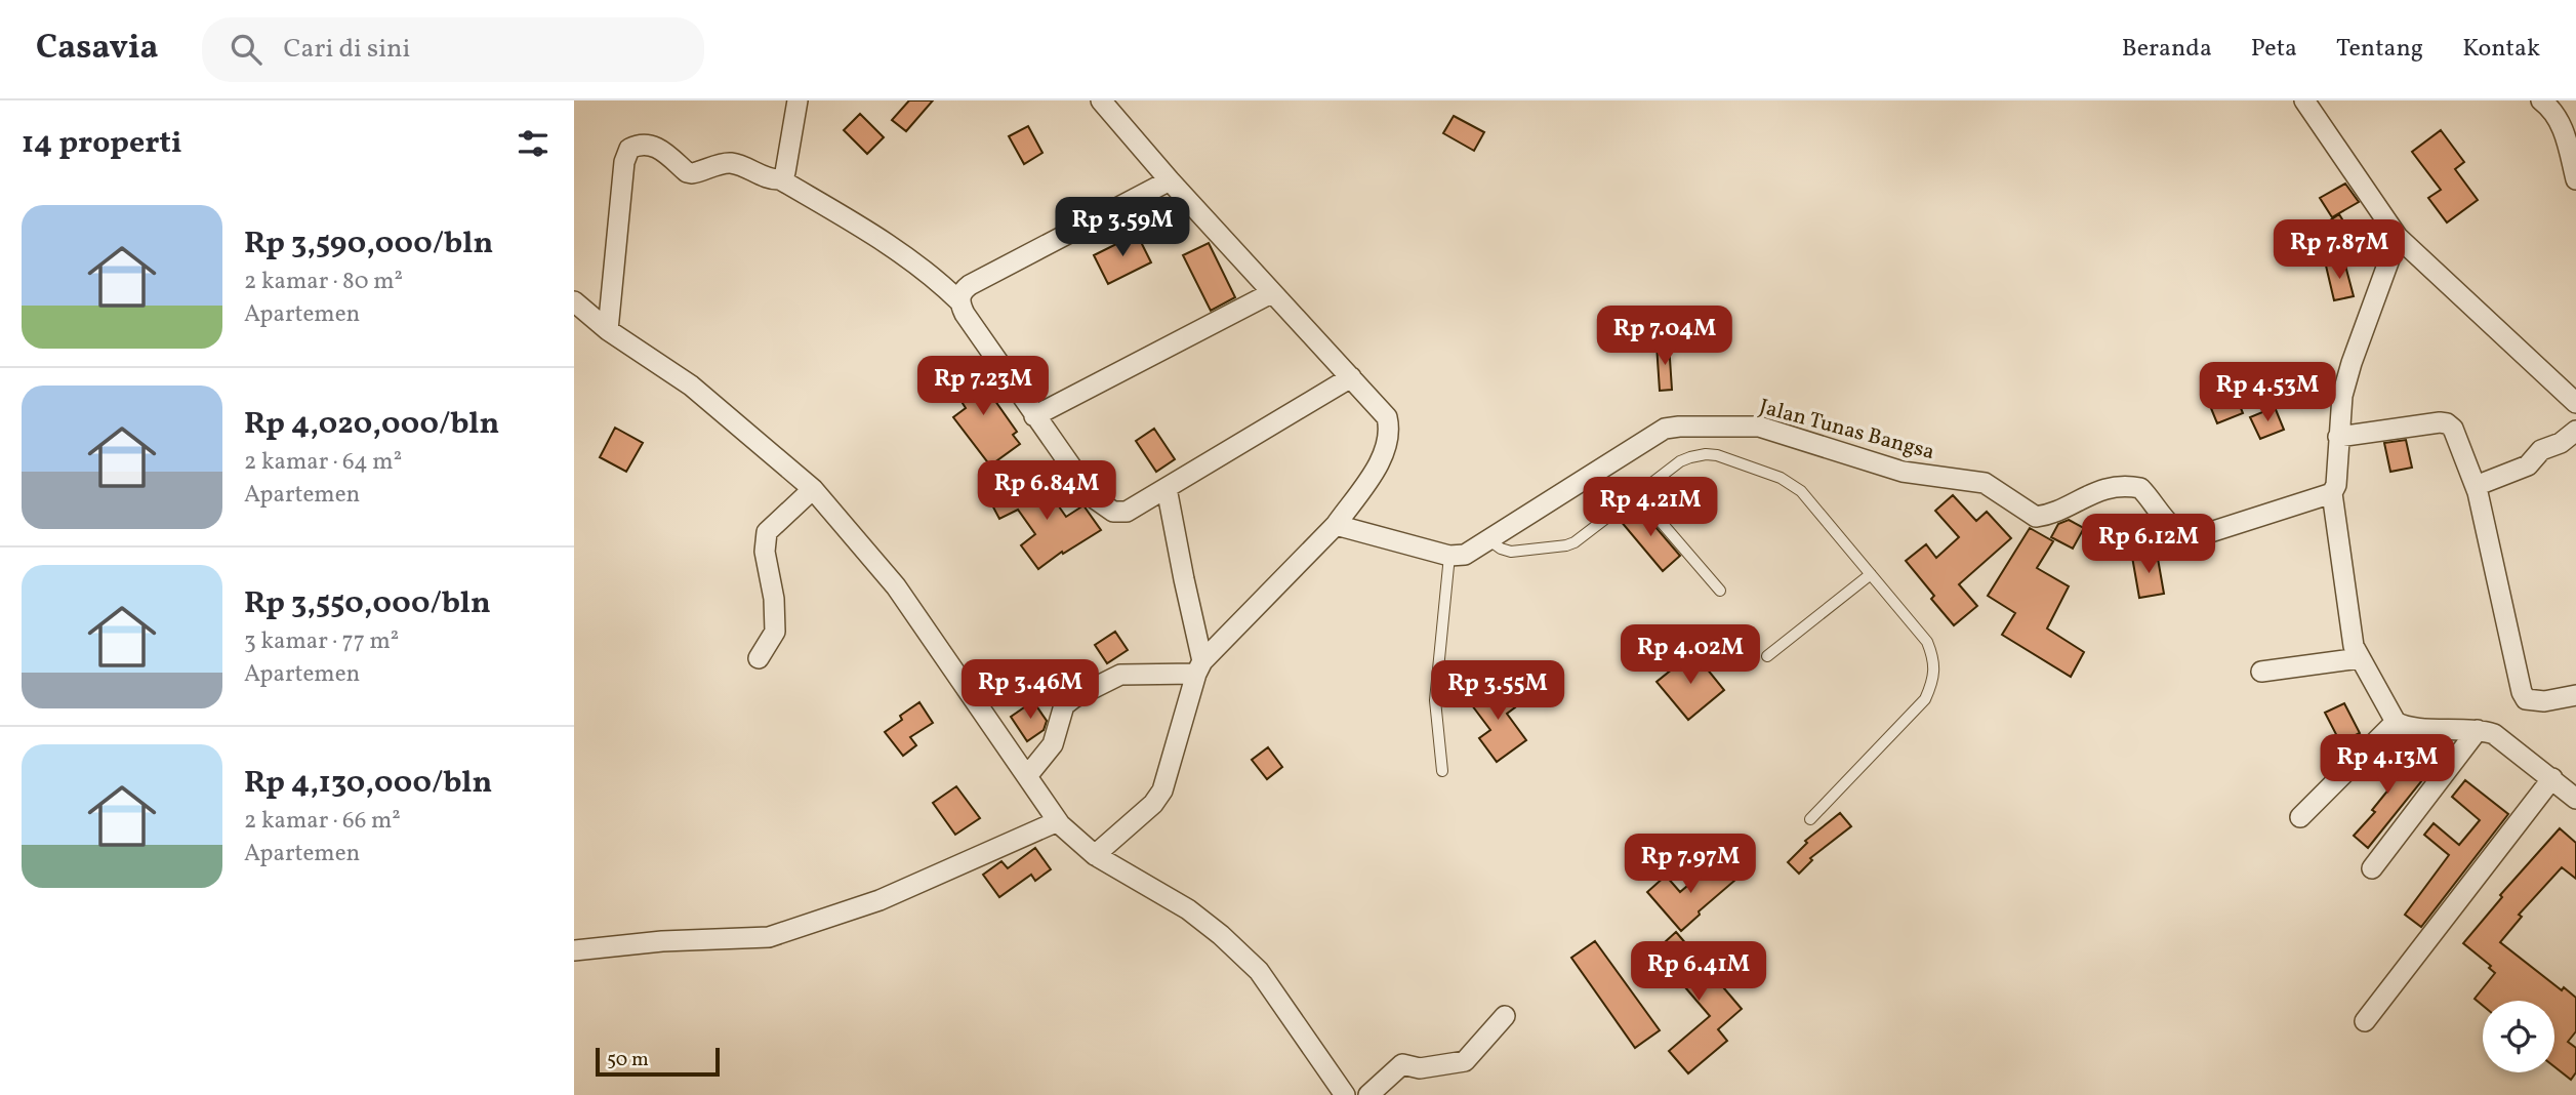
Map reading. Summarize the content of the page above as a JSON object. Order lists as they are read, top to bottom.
{
  "streets": {
    "street": ["Jalan Tunas Bangsa"]
  },
  "scale_bar": "50 m",
  "page": {
    "header": "Casavia",
    "search": "Cari di sini",
    "nav": [
      "Beranda",
      "Peta",
      "Tentang",
      "Kontak"
    ],
    "heading": "14 properti",
    "list": [
      {
        "name": "Rp 3,590,000/bln",
        "note": "2 kamar · 80 m² · Apartemen"
      },
      {
        "name": "Rp 4,020,000/bln",
        "note": "2 kamar · 64 m² · Apartemen"
      },
      {
        "name": "Rp 3,550,000/bln",
        "note": "3 kamar · 77 m² · Apartemen"
      },
      {
        "name": "Rp 4,130,000/bln",
        "note": "2 kamar · 66 m² · Apartemen"
      }
    ],
    "price": [
      "Rp 3.59M",
      "Rp 7.87M",
      "Rp 7.04M",
      "Rp 7.23M",
      "Rp 4.53M",
      "Rp 6.84M",
      "Rp 4.21M",
      "Rp 6.12M",
      "Rp 4.02M",
      "Rp 3.46M",
      "Rp 3.55M",
      "Rp 4.13M",
      "Rp 7.97M",
      "Rp 6.41M"
    ],
    "scale": "50 m"
  }
}
